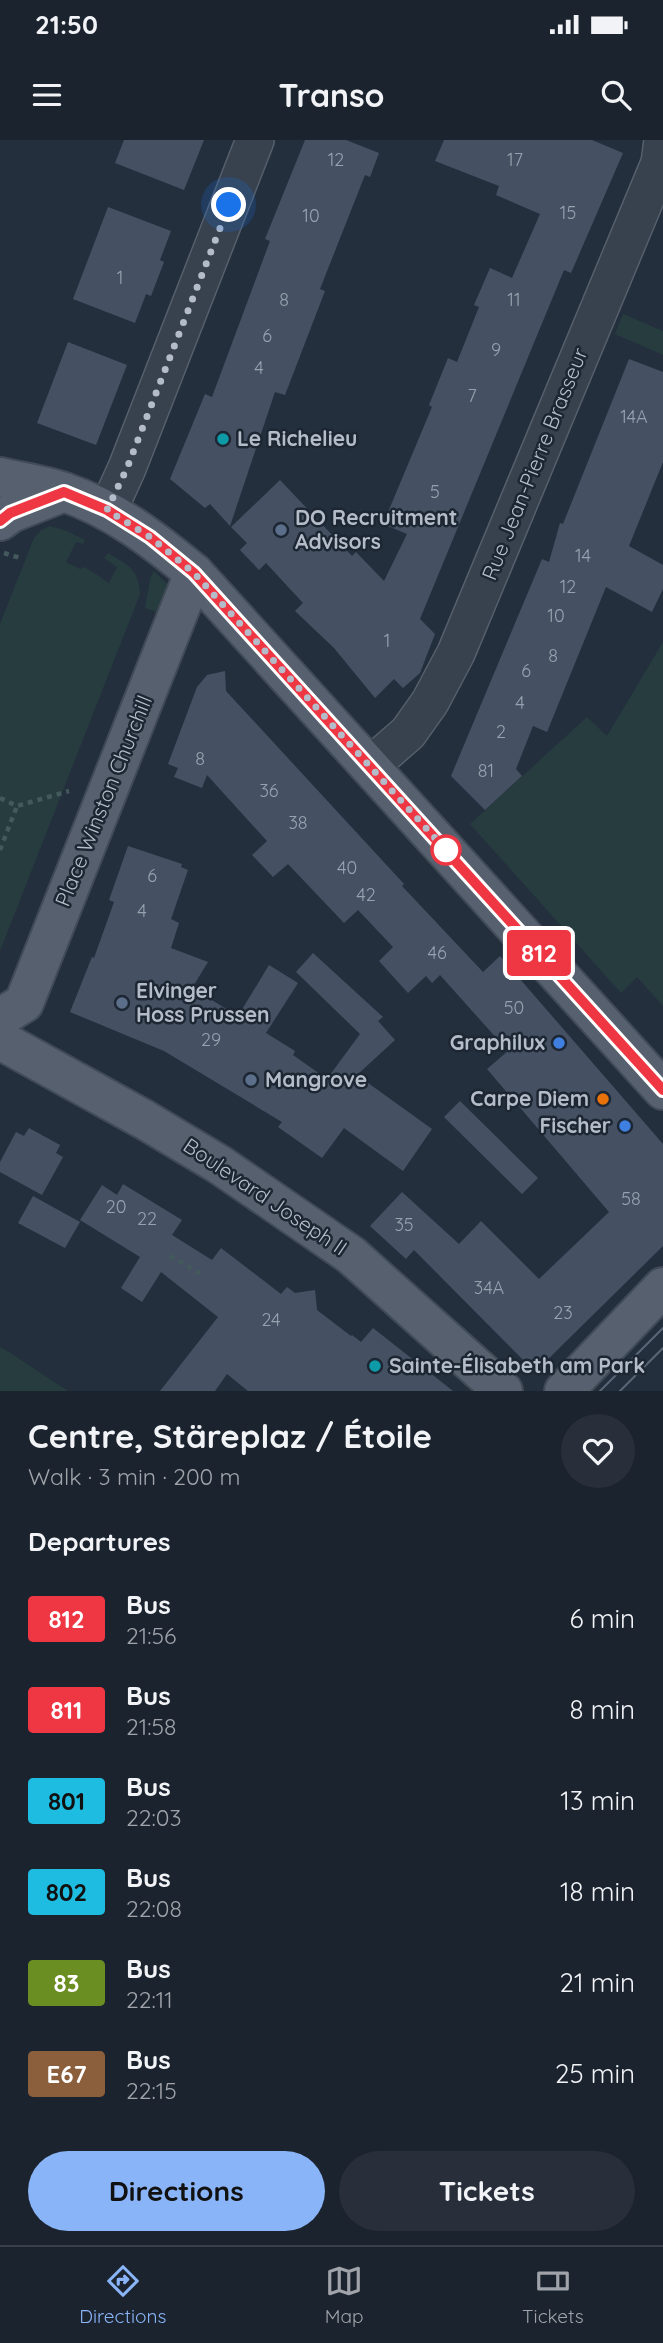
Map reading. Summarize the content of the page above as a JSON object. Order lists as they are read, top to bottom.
{
  "streets": {
    "main road": ["Place Winston Churchill", "Boulevard Joseph II"],
    "street": ["Rue Jean-Pierre Brasseur"]
  },
  "places": [
    "Le Richelieu",
    "DO Recruitment Advisors",
    "Elvinger Hoss Prussen",
    "Graphilux",
    "Mangrove",
    "Carpe Diem",
    "Fischer",
    "Sainte-Élisabeth am Park"
  ],
  "lines": ["bus line 812"],
  "house_numbers": [
    "12",
    "17",
    "15",
    "10",
    "1",
    "8",
    "11",
    "6",
    "9",
    "4",
    "7",
    "14A",
    "5",
    "14",
    "12",
    "10",
    "1",
    "8",
    "6",
    "4",
    "2",
    "8",
    "81",
    "36",
    "38",
    "40",
    "6",
    "42",
    "4",
    "46",
    "50",
    "29",
    "58",
    "20",
    "22",
    "35",
    "34A",
    "23",
    "24"
  ],
  "page": {
    "status": "21:50",
    "header": "Transo",
    "on_map": "812",
    "heading": [
      ["Centre, Stäreplaz / Étoile", "Walk · 3 min · 200 m"],
      "Departures"
    ],
    "list": [
      {
        "mark": "812",
        "name": "Bus",
        "note": "21:56",
        "value": "6 min"
      },
      {
        "mark": "811",
        "name": "Bus",
        "note": "21:58",
        "value": "8 min"
      },
      {
        "mark": "801",
        "name": "Bus",
        "note": "22:03",
        "value": "13 min"
      },
      {
        "mark": "802",
        "name": "Bus",
        "note": "22:08",
        "value": "18 min"
      },
      {
        "mark": "83",
        "name": "Bus",
        "note": "22:11",
        "value": "21 min"
      },
      {
        "mark": "E67",
        "name": "Bus",
        "note": "22:15",
        "value": "25 min"
      }
    ],
    "buttons": ["Directions", "Tickets"],
    "tabs": ["Directions", "Map", "Tickets"]
  }
}
